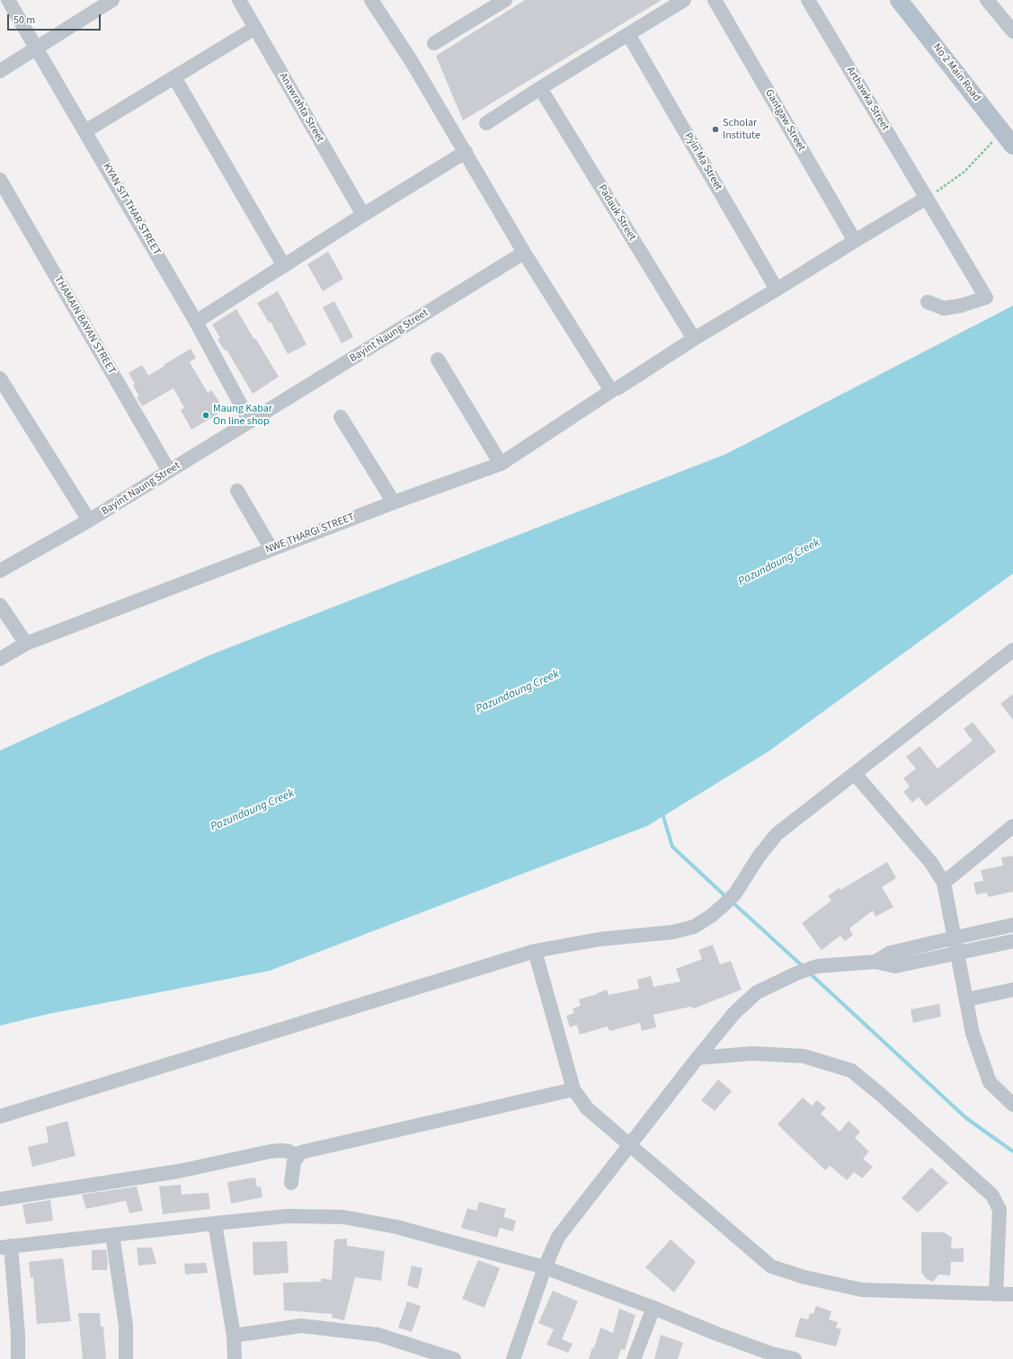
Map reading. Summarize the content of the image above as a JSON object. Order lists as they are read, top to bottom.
{
  "streets": {
    "main road": ["No 2 Main Road"],
    "street": [
      "Arthawka Street",
      "Anawrahta Street",
      "Gantgaw Street",
      "Pyin Ma Street",
      "KYAN SIT THAR STREET",
      "Padauk Street",
      "THAMAIN BAYAN STREET",
      "Bayint Naung Street",
      "NWE THARGI STREET"
    ]
  },
  "crossings": [
    ["Arthawka Street", "NWE THARGI STREET"],
    ["Gantgaw Street", "NWE THARGI STREET"],
    ["Pyin Ma Street", "NWE THARGI STREET"],
    ["KYAN SIT THAR STREET", "Bayint Naung Street"],
    ["Padauk Street", "NWE THARGI STREET"],
    ["THAMAIN BAYAN STREET", "Bayint Naung Street"]
  ],
  "water": ["Pazundaung Creek"],
  "places": ["Scholar Institute", "Maung Kabar On line shop"],
  "scale_bar": "50 m"
}
